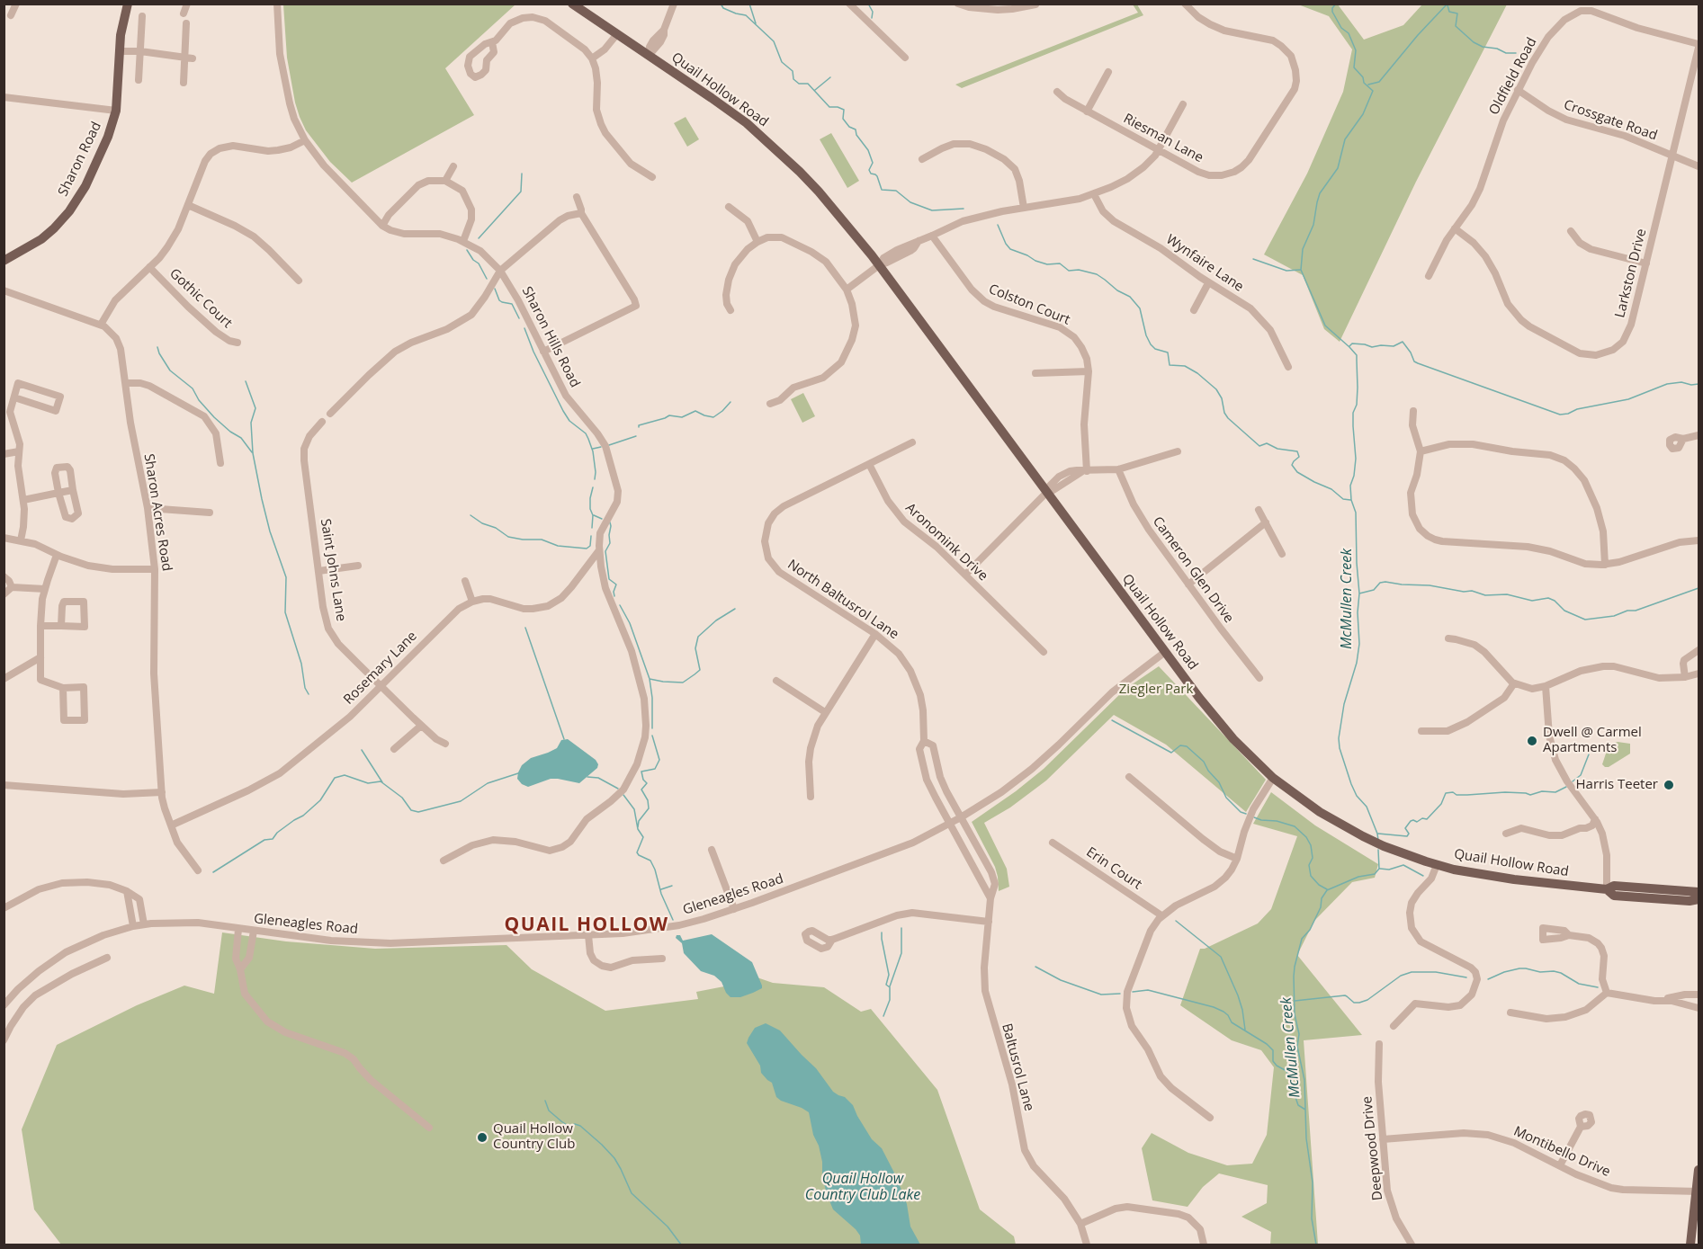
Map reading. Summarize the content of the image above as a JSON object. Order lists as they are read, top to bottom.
{
  "streets": {
    "main road": ["Quail Hollow Road", "Sharon Road"],
    "street": [
      "Oldfield Road",
      "Crossgate Road",
      "Riesman Lane",
      "Wynfaire Lane",
      "Larkston Drive",
      "Gothic Court",
      "Colston Court",
      "Sharon Hills Road",
      "Sharon Acres Road",
      "Aronomink Drive",
      "Saint Johns Lane",
      "Cameron Glen Drive",
      "North Baltusrol Lane",
      "Rosemary Lane",
      "Erin Court",
      "Gleneagles Road",
      "Baltusrol Lane",
      "Deepwood Drive",
      "Montibello Drive"
    ]
  },
  "crossings": [
    ["Oldfield Road", "Crossgate Road"],
    ["Oldfield Road", "Larkston Drive"],
    ["Quail Hollow Road", "Gleneagles Road"],
    ["Crossgate Road", "Larkston Drive"],
    ["Sharon Acres Road", "Rosemary Lane"],
    ["Aronomink Drive", "North Baltusrol Lane"],
    ["Saint Johns Lane", "Rosemary Lane"],
    ["North Baltusrol Lane", "Gleneagles Road"],
    ["North Baltusrol Lane", "Baltusrol Lane"],
    ["Gleneagles Road", "Baltusrol Lane"],
    ["Deepwood Drive", "Montibello Drive"]
  ],
  "districts": ["QUAIL HOLLOW"],
  "water": ["McMullen Creek", "Quail Hollow Country Club Lake"],
  "parks": ["Ziegler Park"],
  "places": ["Dwell @ Carmel Apartments", "Harris Teeter", "Quail Hollow Country Club"]
}
